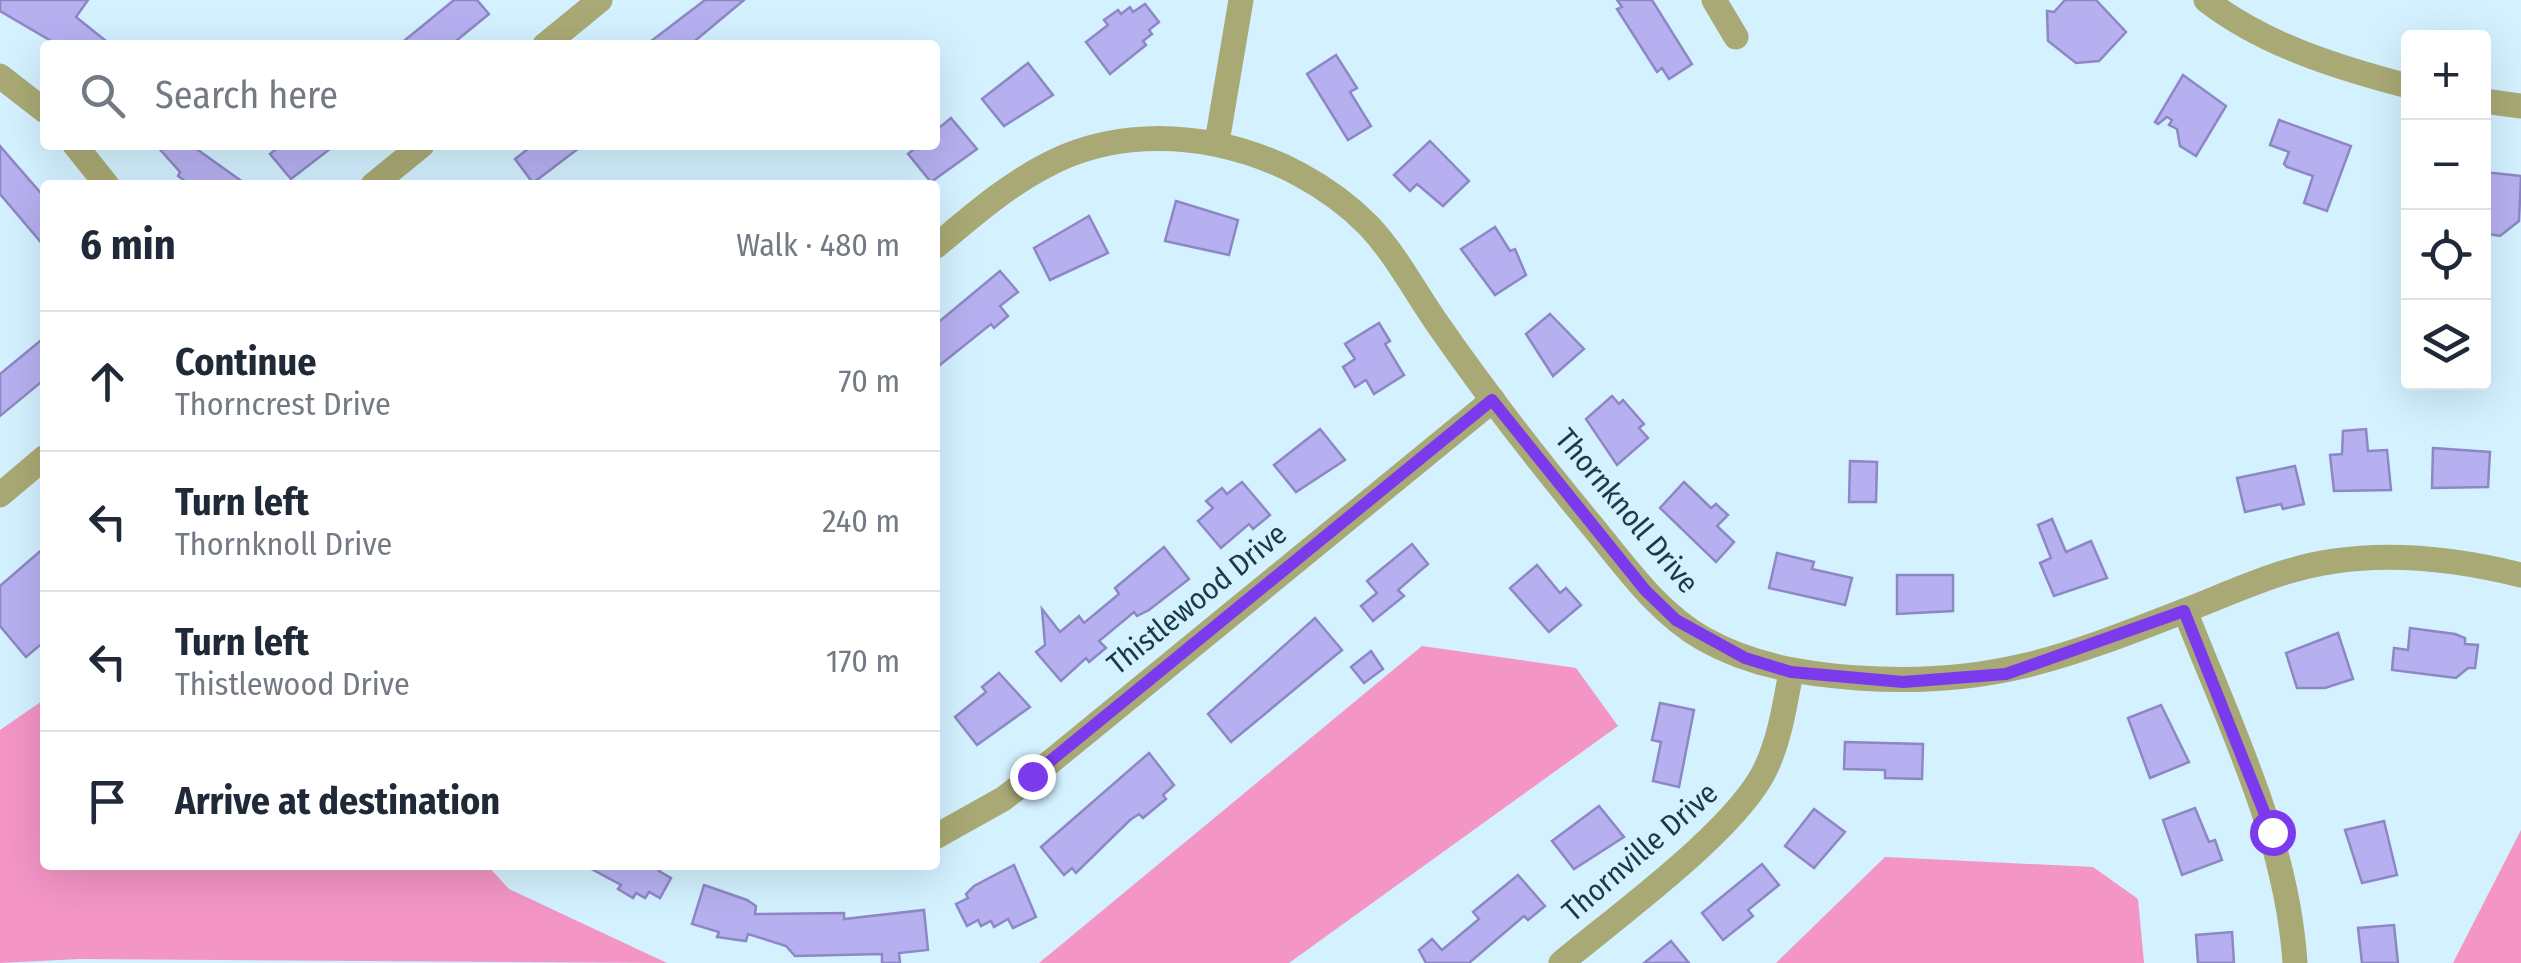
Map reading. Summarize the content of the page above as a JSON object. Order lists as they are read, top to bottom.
{
  "streets": {
    "street": ["Thornknoll Drive", "Thistlewood Drive", "Thornville Drive"]
  },
  "crossings": [
    ["Thornknoll Drive", "Thistlewood Drive"],
    ["Thornknoll Drive", "Thornville Drive"]
  ],
  "page": {
    "map_buttons": ["+", "−"],
    "search": "Search here",
    "heading": ["6 min", "Walk · 480 m"],
    "list": [
      ["Continue", "Thorncrest Drive", "70 m"],
      ["Turn left", "Thornknoll Drive", "240 m"],
      ["Turn left", "Thistlewood Drive", "170 m"],
      "Arrive at destination"
    ]
  }
}
